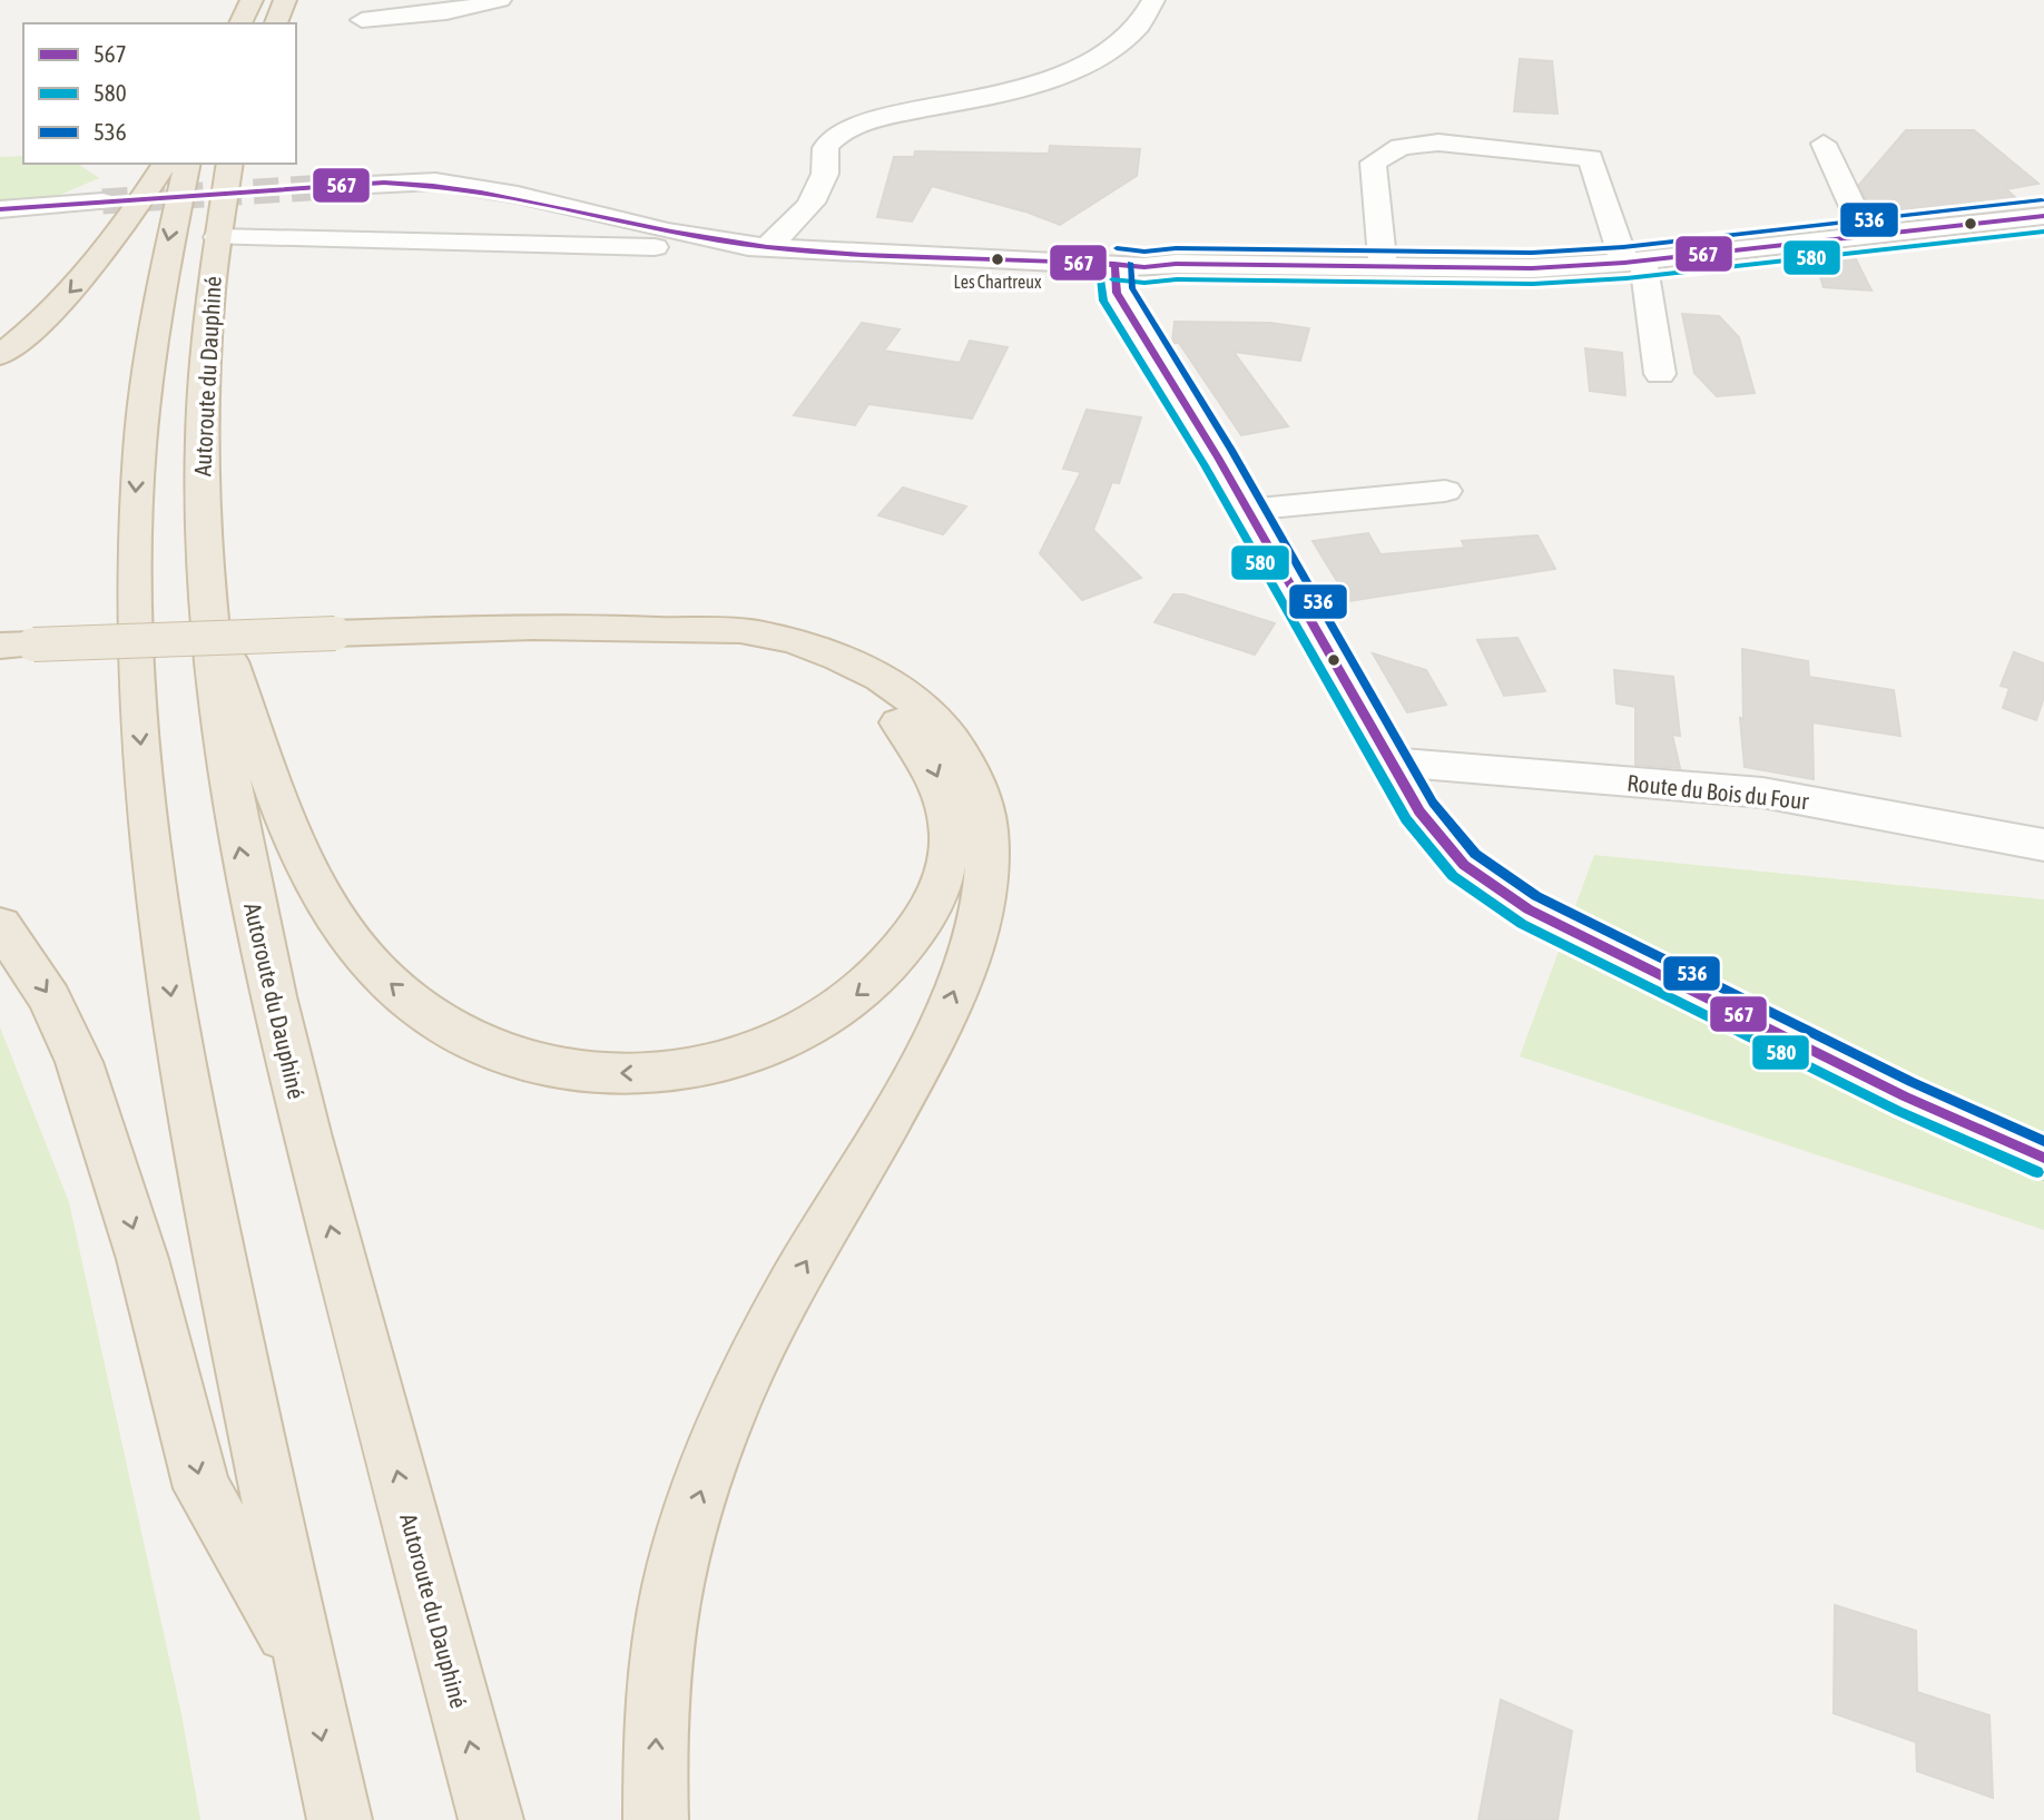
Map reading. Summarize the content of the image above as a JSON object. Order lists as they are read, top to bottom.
{
  "streets": {
    "highway": ["Autoroute du Dauphiné"],
    "street": ["Route du Bois du Four"]
  },
  "places": ["Les Chartreux"],
  "lines": ["transit line 567", "transit line 536", "transit line 580"],
  "legend": ["567", "580", "536"]
}
